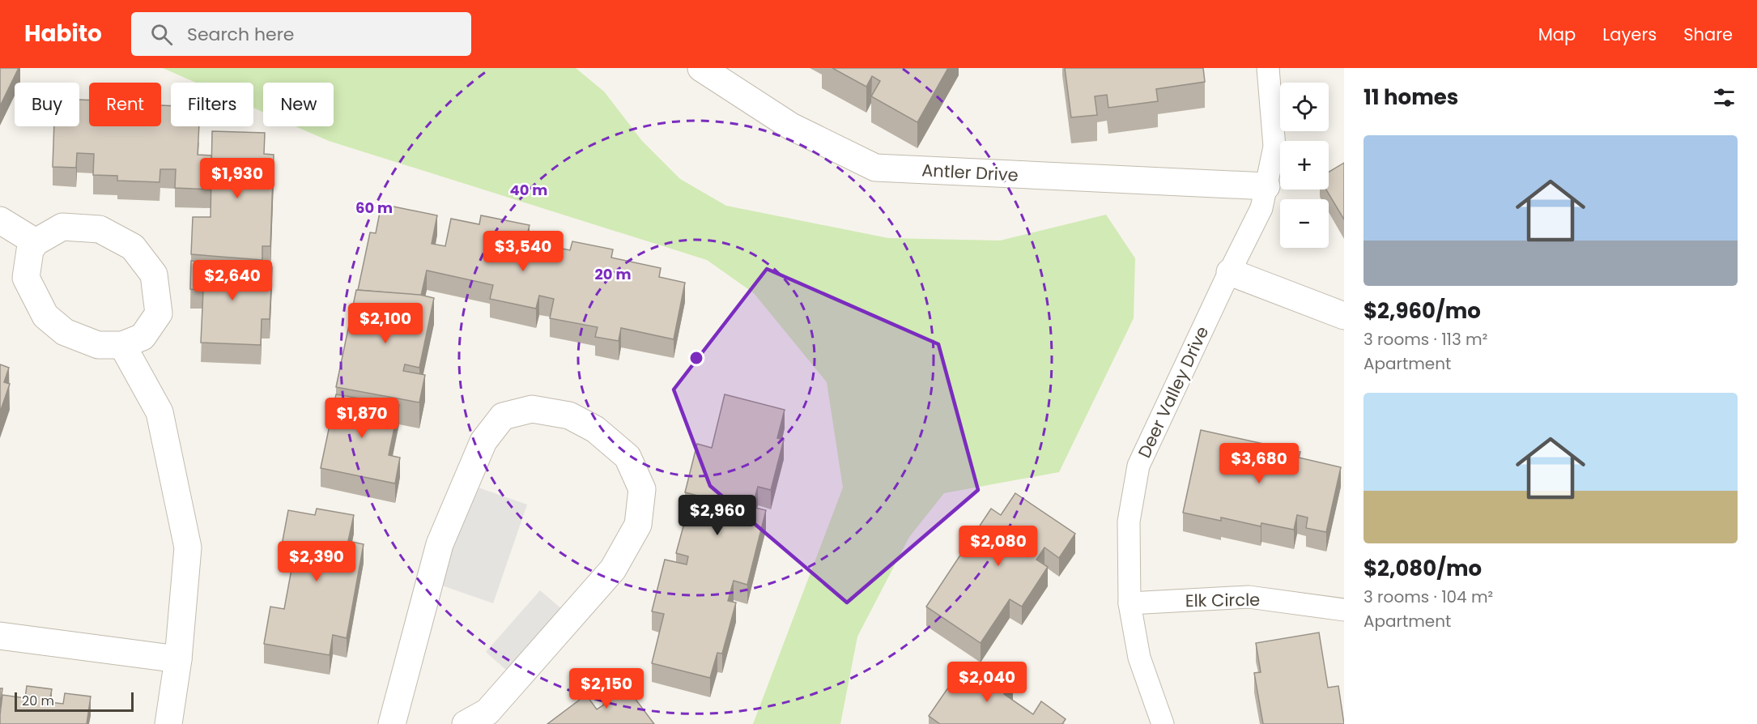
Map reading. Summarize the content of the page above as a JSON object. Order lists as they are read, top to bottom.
{
  "streets": {
    "street": ["Antler Drive"],
    "lane": ["Deer Valley Drive", "Elk Circle"]
  },
  "crossings": [
    ["Antler Drive", "Deer Valley Drive"],
    ["Deer Valley Drive", "Elk Circle"]
  ],
  "scale_bar": "20 m",
  "page": {
    "header": "Habito",
    "search": "Search here",
    "nav": ["Map", "Layers", "Share"],
    "heading": "11 homes",
    "map_buttons": ["+", "−"],
    "chip": [
      "Buy",
      "Rent",
      "Filters",
      "New"
    ],
    "list": [
      {
        "name": "$2,960/mo",
        "note": "3 rooms · 113 m² · Apartment"
      },
      {
        "name": "$2,080/mo",
        "note": "3 rooms · 104 m² · Apartment"
      }
    ],
    "price": [
      "$1,930",
      "$3,540",
      "$2,640",
      "$2,100",
      "$1,870",
      "$3,680",
      "$2,960",
      "$2,080",
      "$2,390",
      "$2,040",
      "$2,150"
    ],
    "scale": "20 m"
  },
  "rings": ["40 m", "60 m", "20 m"]
}
